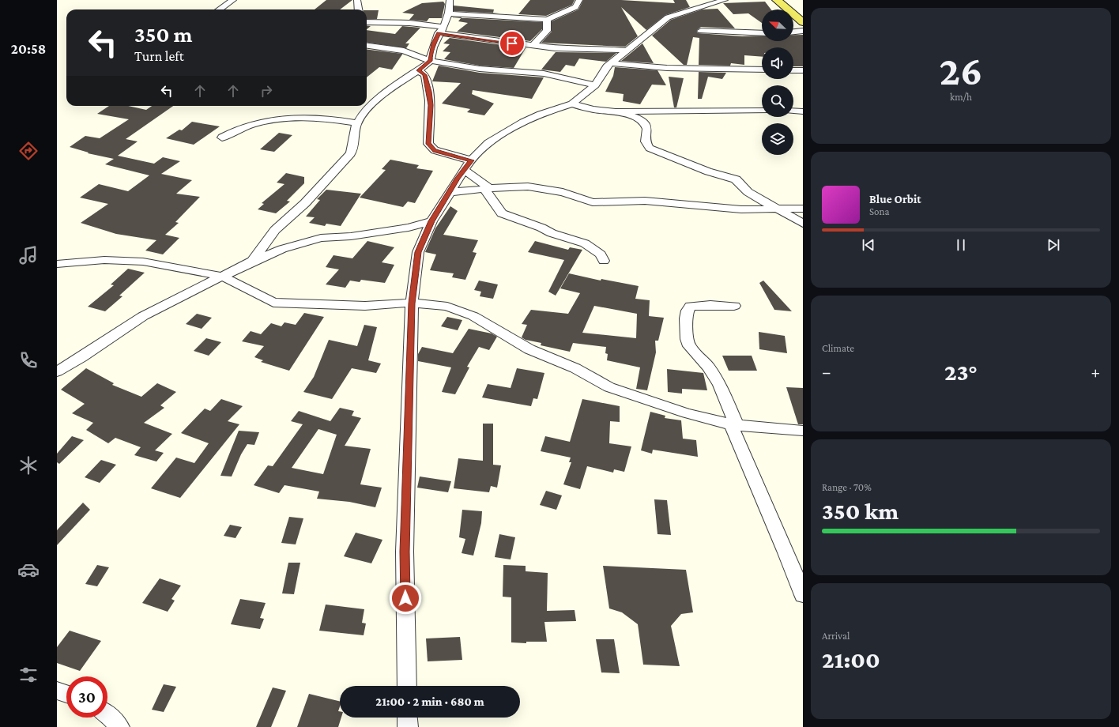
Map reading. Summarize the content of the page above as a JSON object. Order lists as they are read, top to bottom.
{
  "north": "top left",
  "page": {
    "tabs": "20:58",
    "tile": [
      ["26", "km/h"],
      "Climate",
      ["Range · 70%", "350 km"],
      ["Arrival", "21:00"]
    ],
    "turn": ["350 m", "Turn left"],
    "song": ["Blue Orbit", "Sona"],
    "heat": ["−", "23°", "+"],
    "limit": "30",
    "trip": "21:00 · 2 min · 680 m"
  }
}
